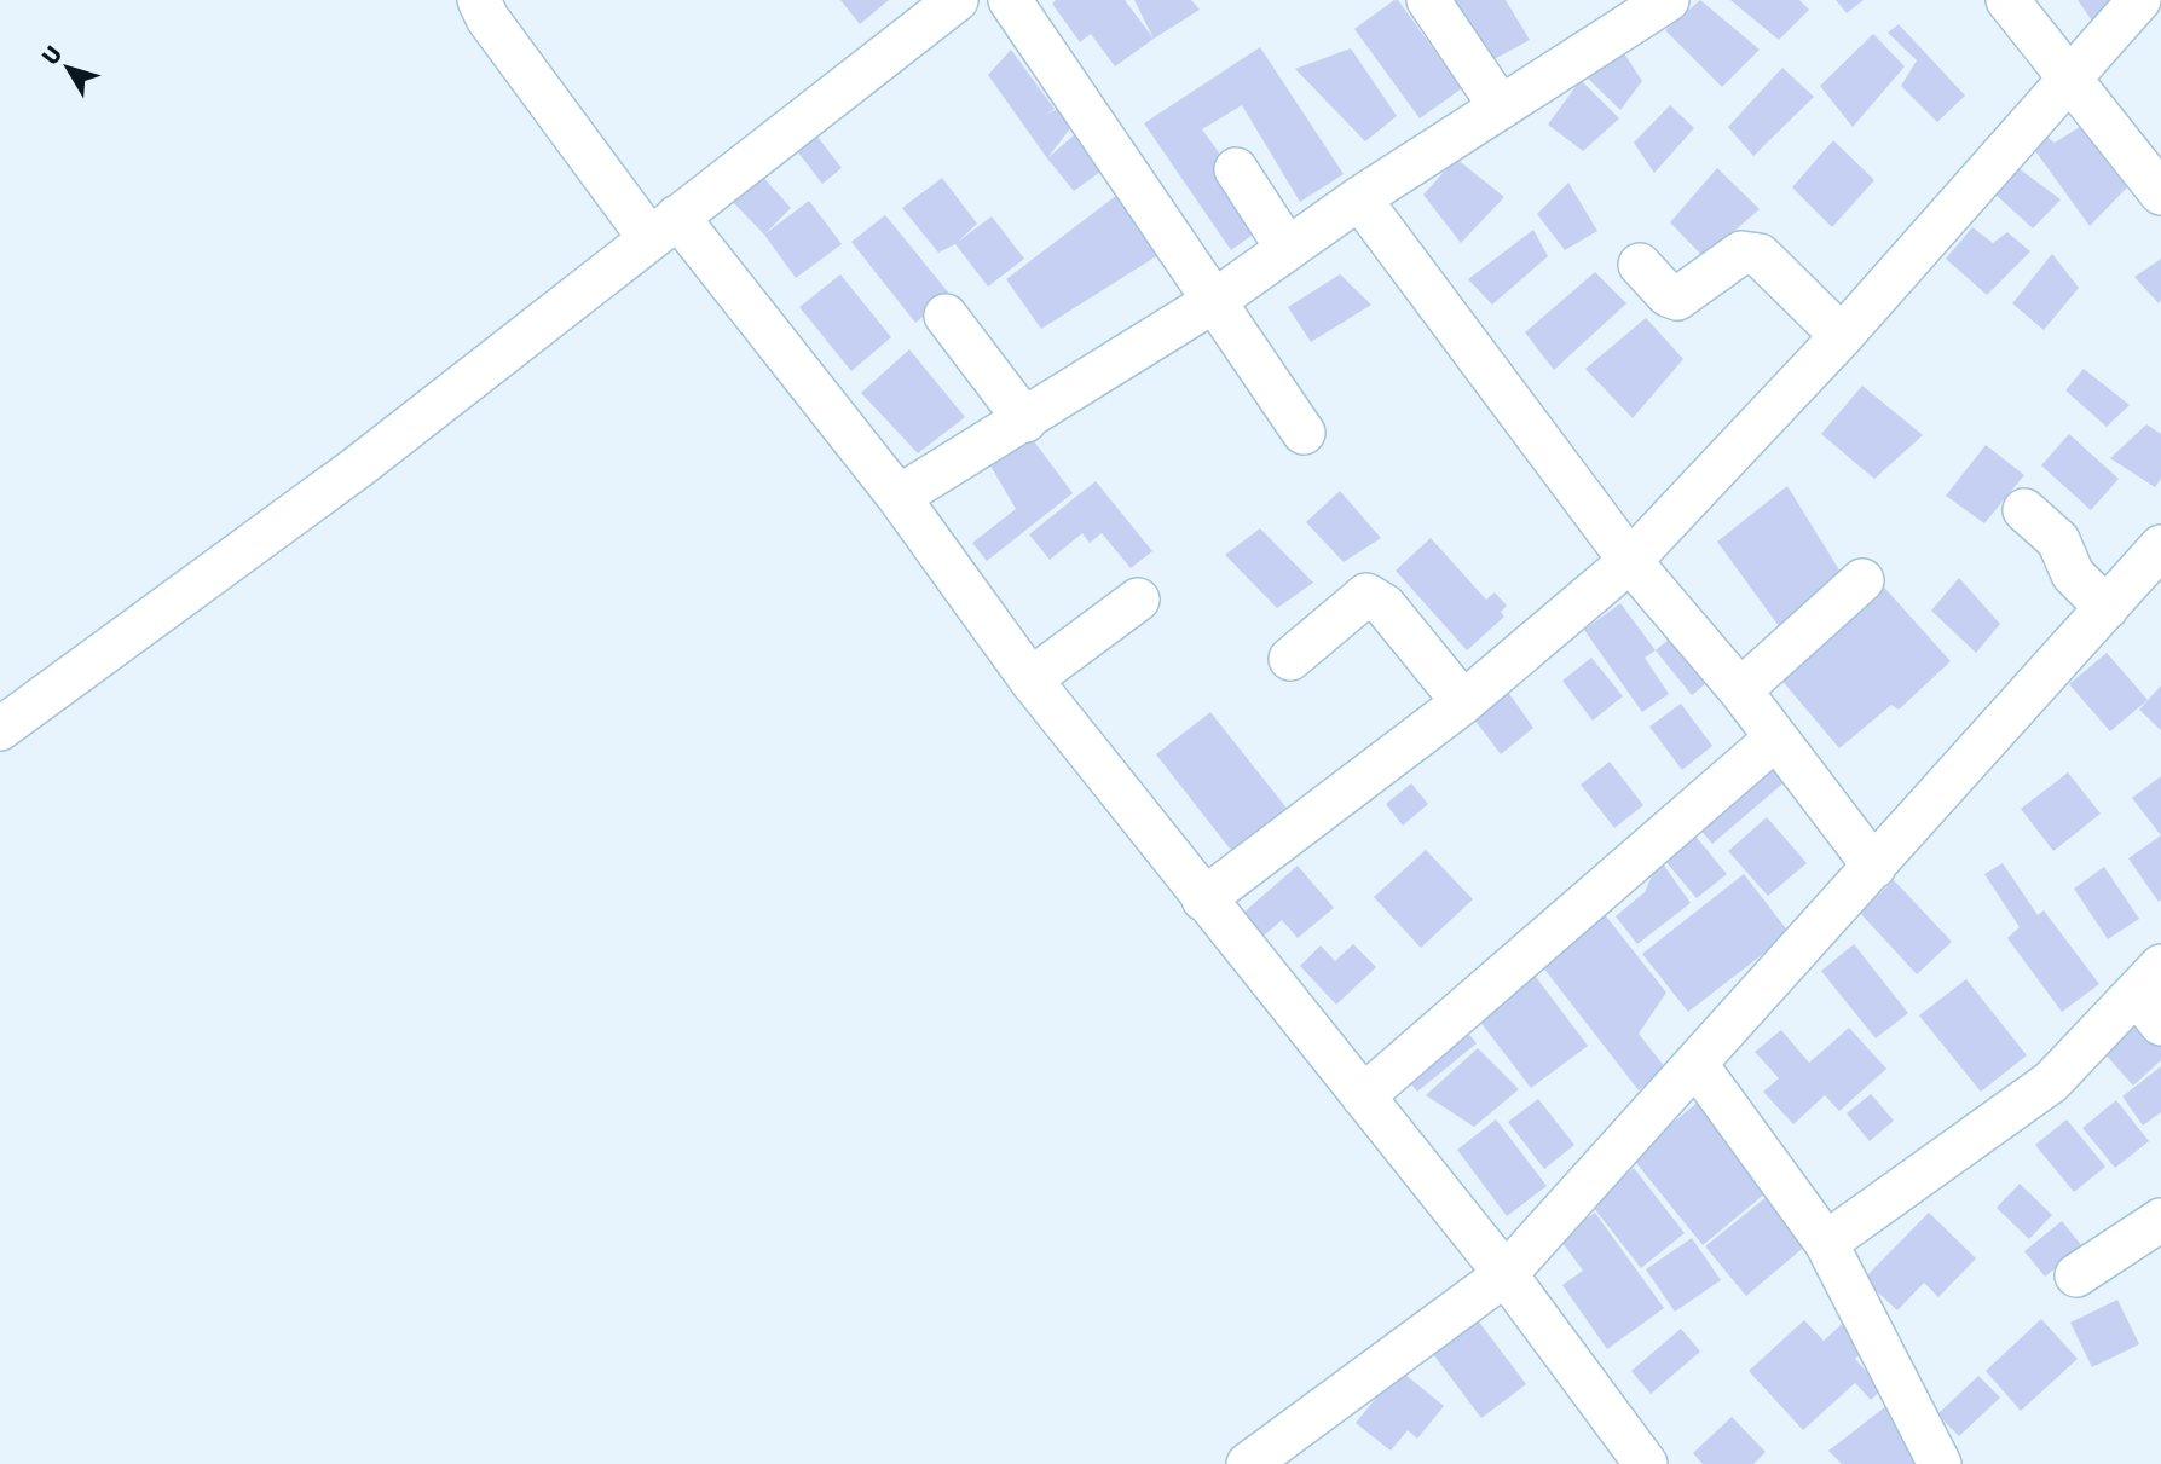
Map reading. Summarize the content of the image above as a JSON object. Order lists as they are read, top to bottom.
{
  "north": "top left"
}
